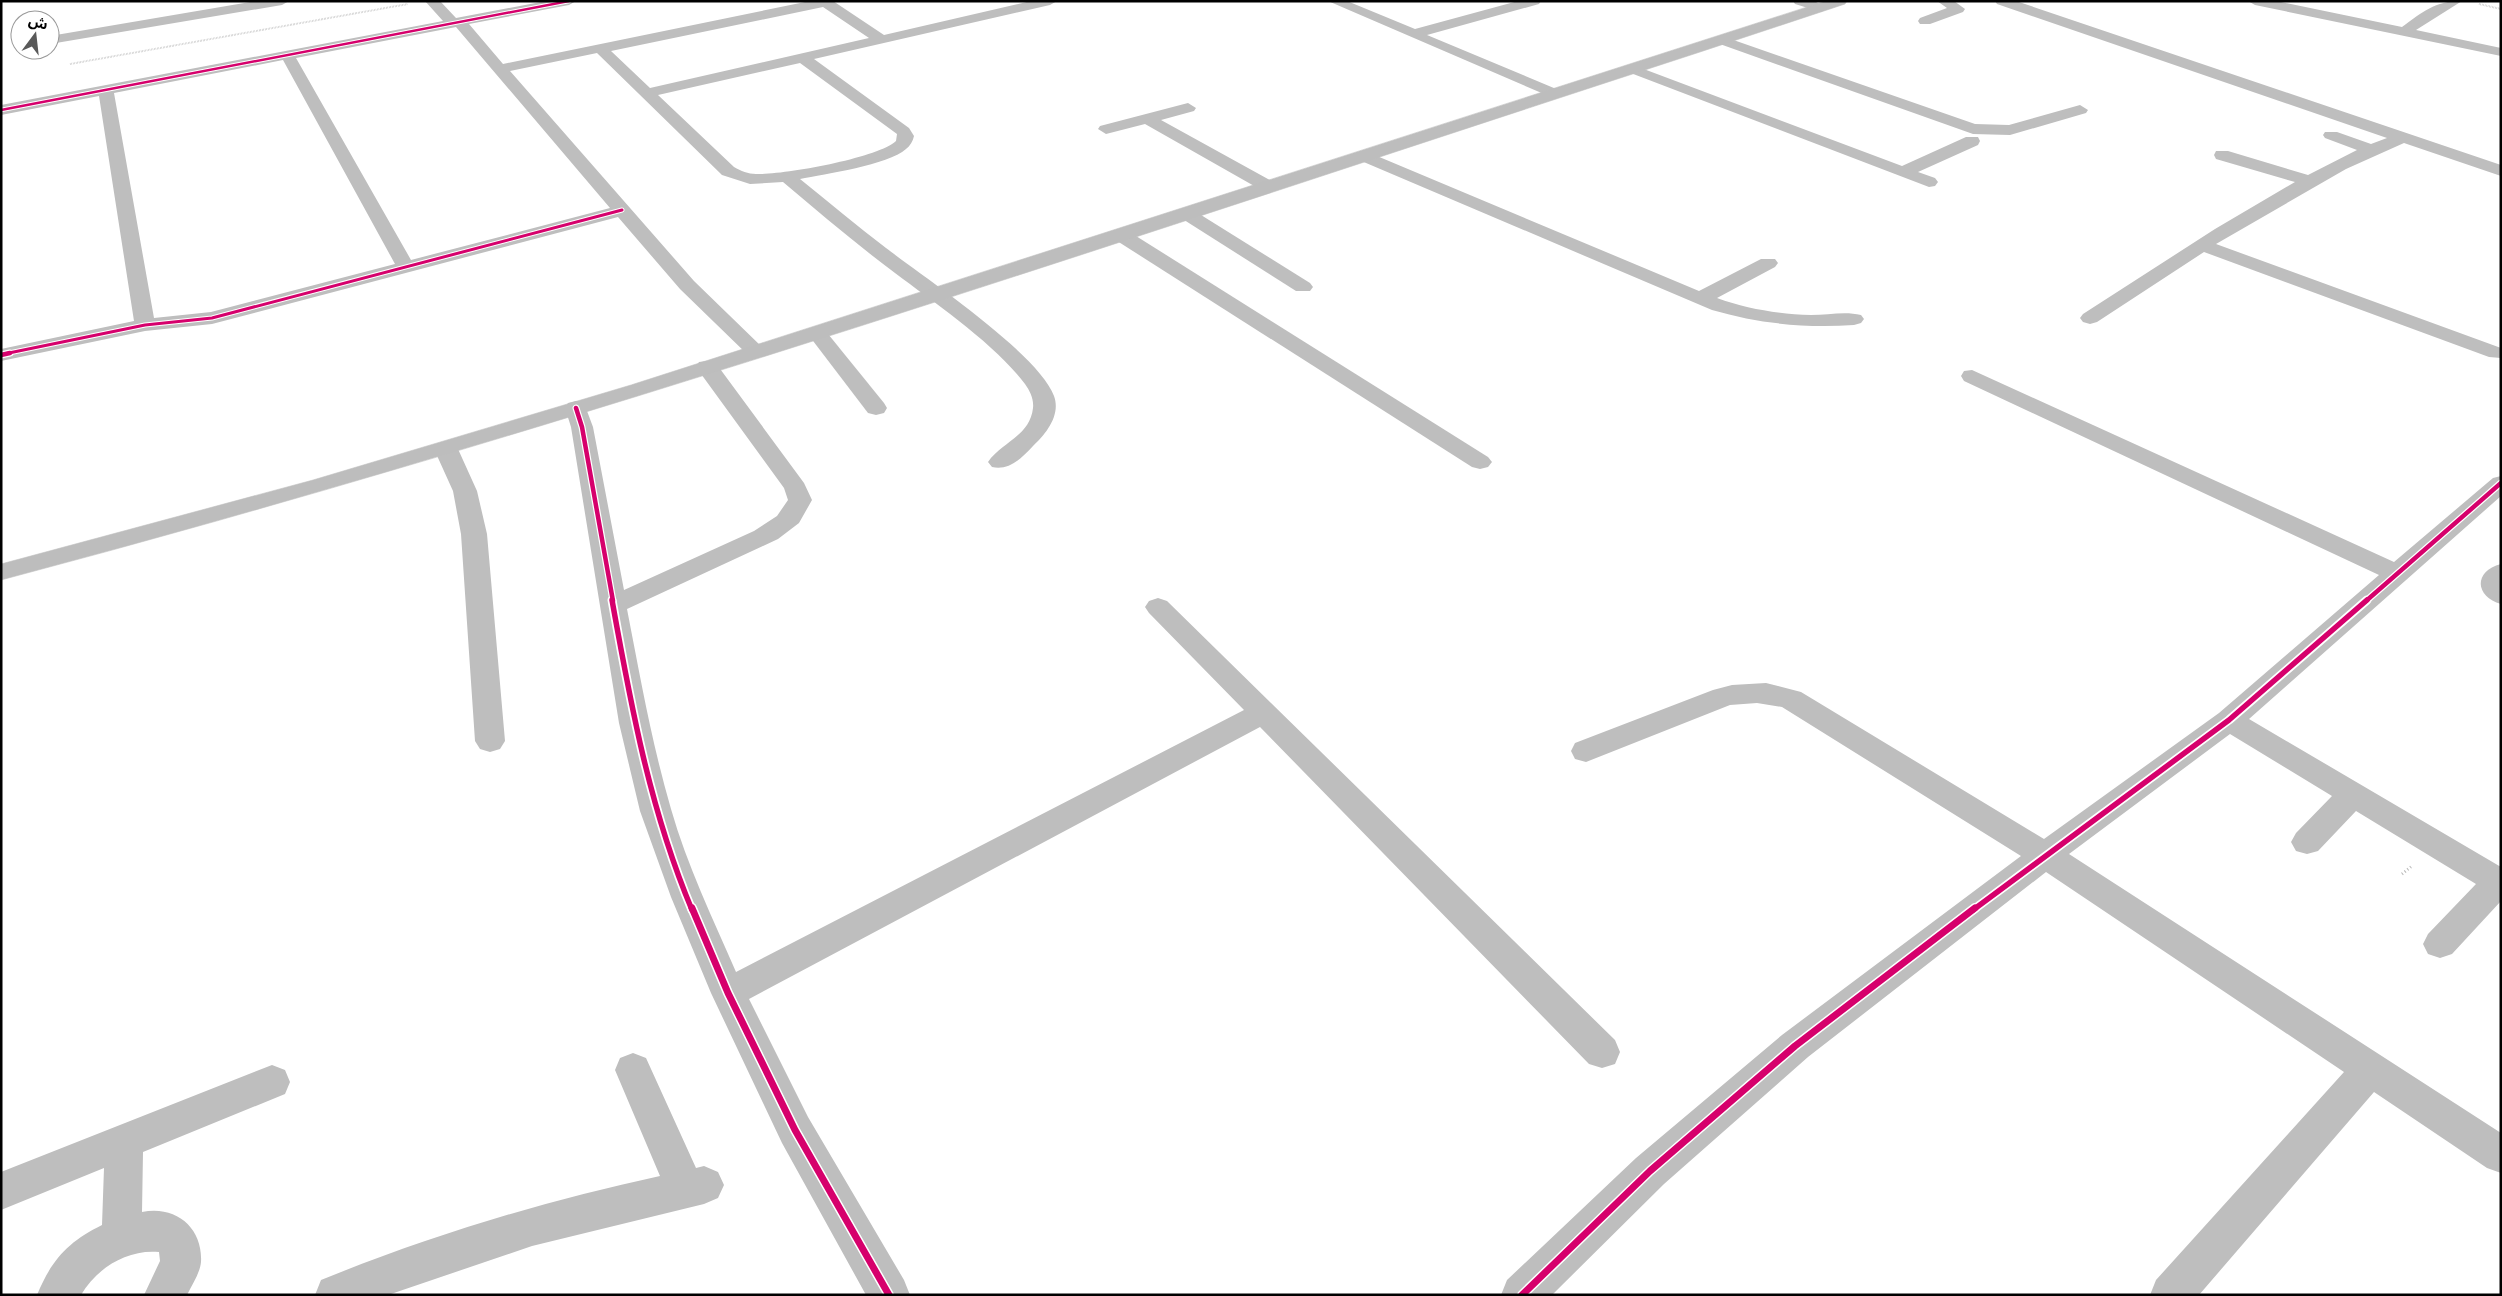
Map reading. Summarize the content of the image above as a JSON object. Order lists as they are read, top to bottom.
{
  "north": "top"
}
